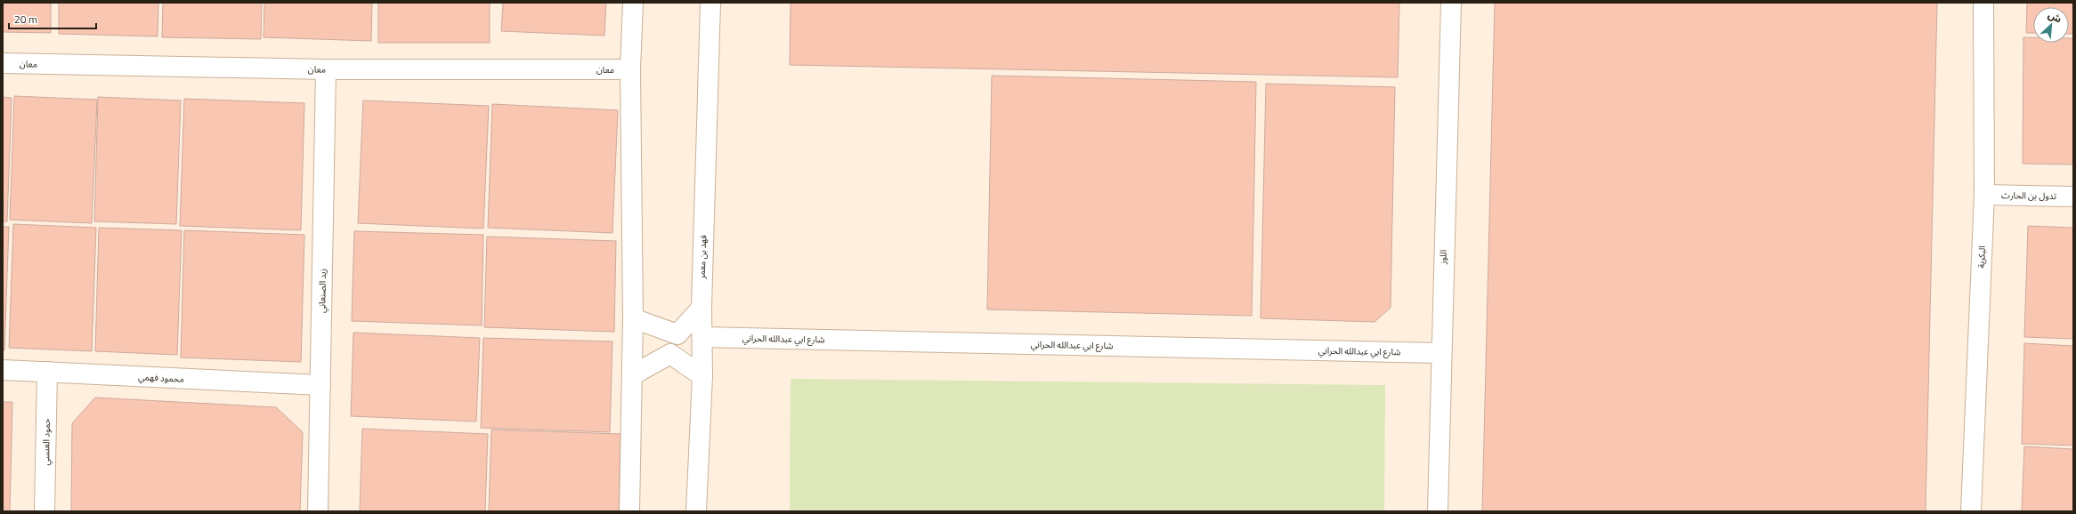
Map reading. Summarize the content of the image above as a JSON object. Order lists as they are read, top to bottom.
{
  "streets": {
    "street": [
      "معان",
      "تدول بن الحارث",
      "فهد بن معمر",
      "اللوز",
      "البكرية",
      "زيد الصنعاني",
      "شارع ابي عبدالله الحراني",
      "محمود فهمي",
      "حمود العنسي"
    ]
  },
  "crossings": [
    ["معان", "زيد الصنعاني"],
    ["تدول بن الحارث", "البكرية"],
    ["فهد بن معمر", "شارع ابي عبدالله الحراني"],
    ["اللوز", "شارع ابي عبدالله الحراني"],
    ["زيد الصنعاني", "محمود فهمي"],
    ["محمود فهمي", "حمود العنسي"]
  ],
  "scale_bar": "20 m",
  "north": "top right"
}
